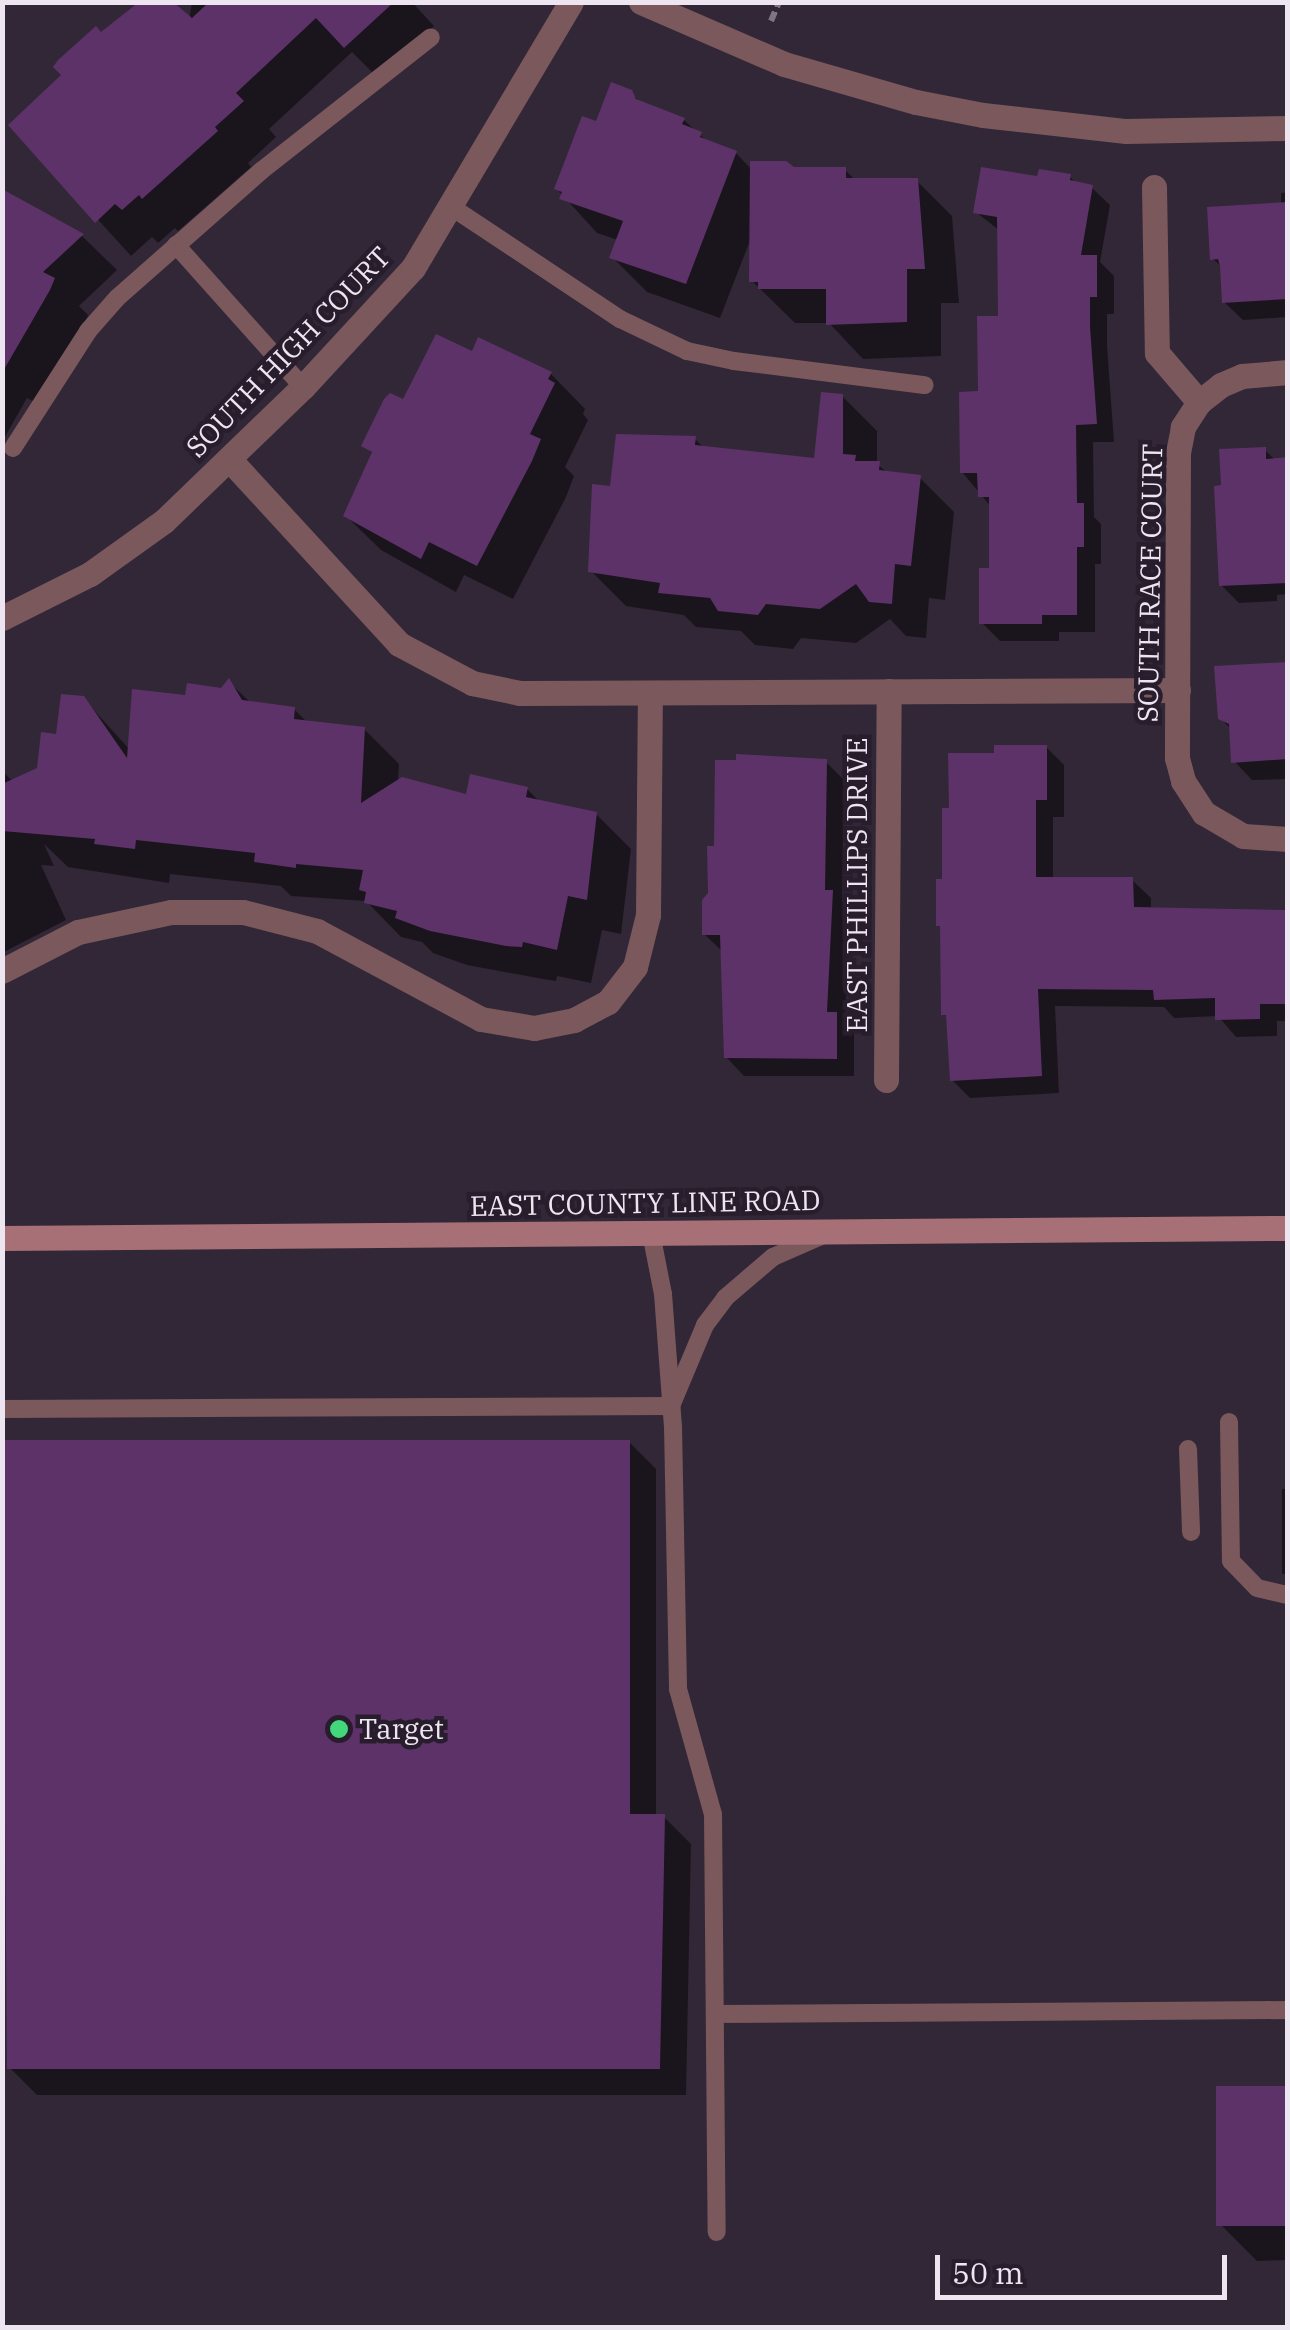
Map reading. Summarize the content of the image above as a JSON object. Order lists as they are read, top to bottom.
{
  "streets": {
    "main road": ["EAST COUNTY LINE ROAD"],
    "street": ["SOUTH HIGH COURT", "SOUTH RACE COURT", "EAST PHILLIPS DRIVE"]
  },
  "places": ["Target"],
  "scale_bar": "50 m"
}
